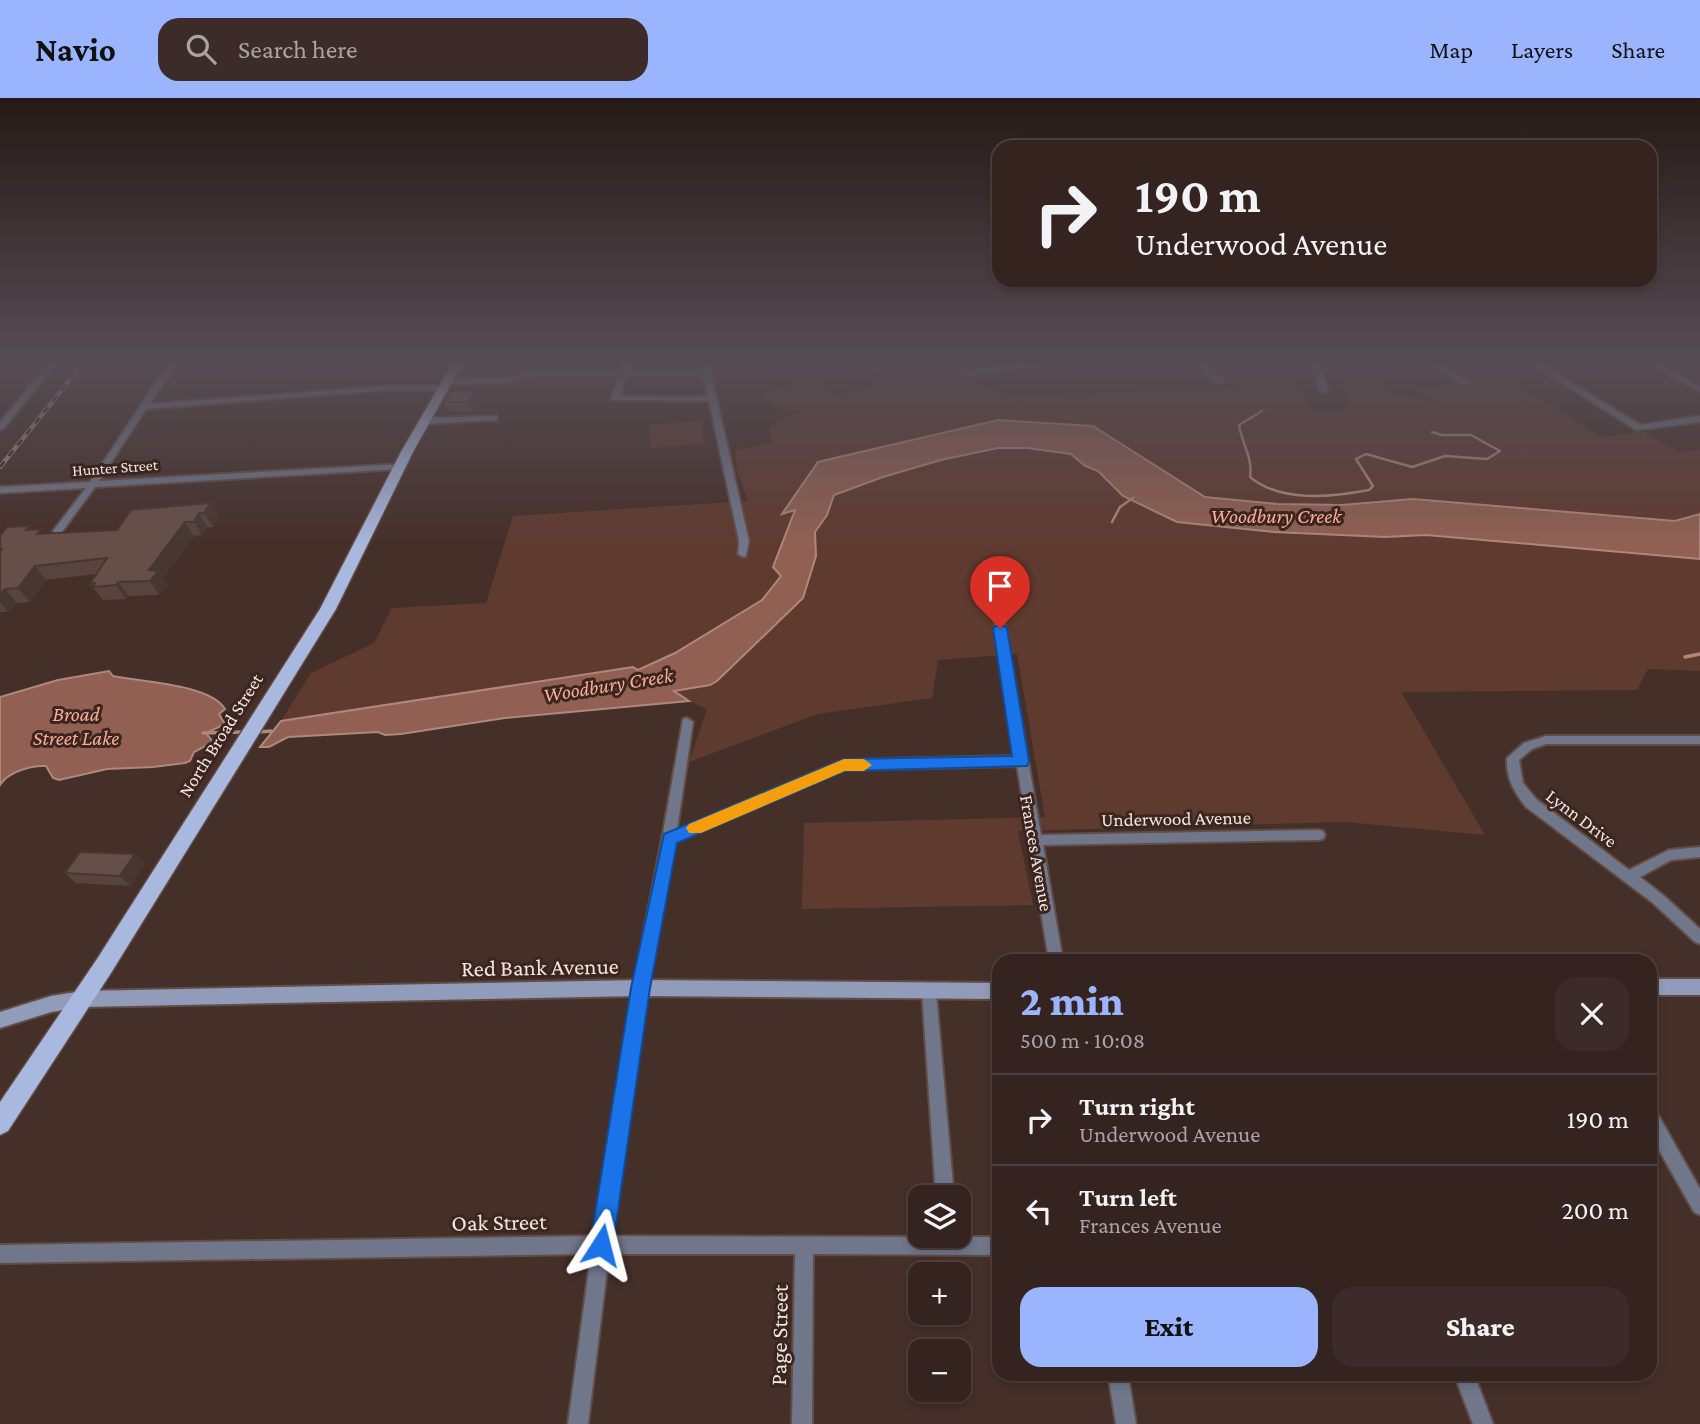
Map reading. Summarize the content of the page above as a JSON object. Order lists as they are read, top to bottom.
{
  "streets": {
    "main road": ["North Broad Street"],
    "street": [
      "Hunter Street",
      "Underwood Avenue",
      "Lynn Drive",
      "Frances Avenue",
      "Red Bank Avenue",
      "Oak Street",
      "Page Street"
    ]
  },
  "crossings": [
    ["Hunter Street", "North Broad Street"],
    ["North Broad Street", "Red Bank Avenue"],
    ["Underwood Avenue", "Frances Avenue"],
    ["Oak Street", "Page Street"]
  ],
  "water": ["Woodbury Creek", "Broad Street Lake"],
  "page": {
    "header": "Navio",
    "search": "Search here",
    "nav": ["Map", "Layers", "Share"],
    "turn": ["190 m", "Underwood Avenue"],
    "heading": ["2 min", "500 m · 10:08"],
    "list": [
      {
        "name": "Turn right",
        "note": "Underwood Avenue",
        "value": "190 m"
      },
      {
        "name": "Turn left",
        "note": "Frances Avenue",
        "value": "200 m"
      }
    ],
    "map_buttons": ["+", "−"],
    "buttons": ["Exit", "Share"]
  }
}
